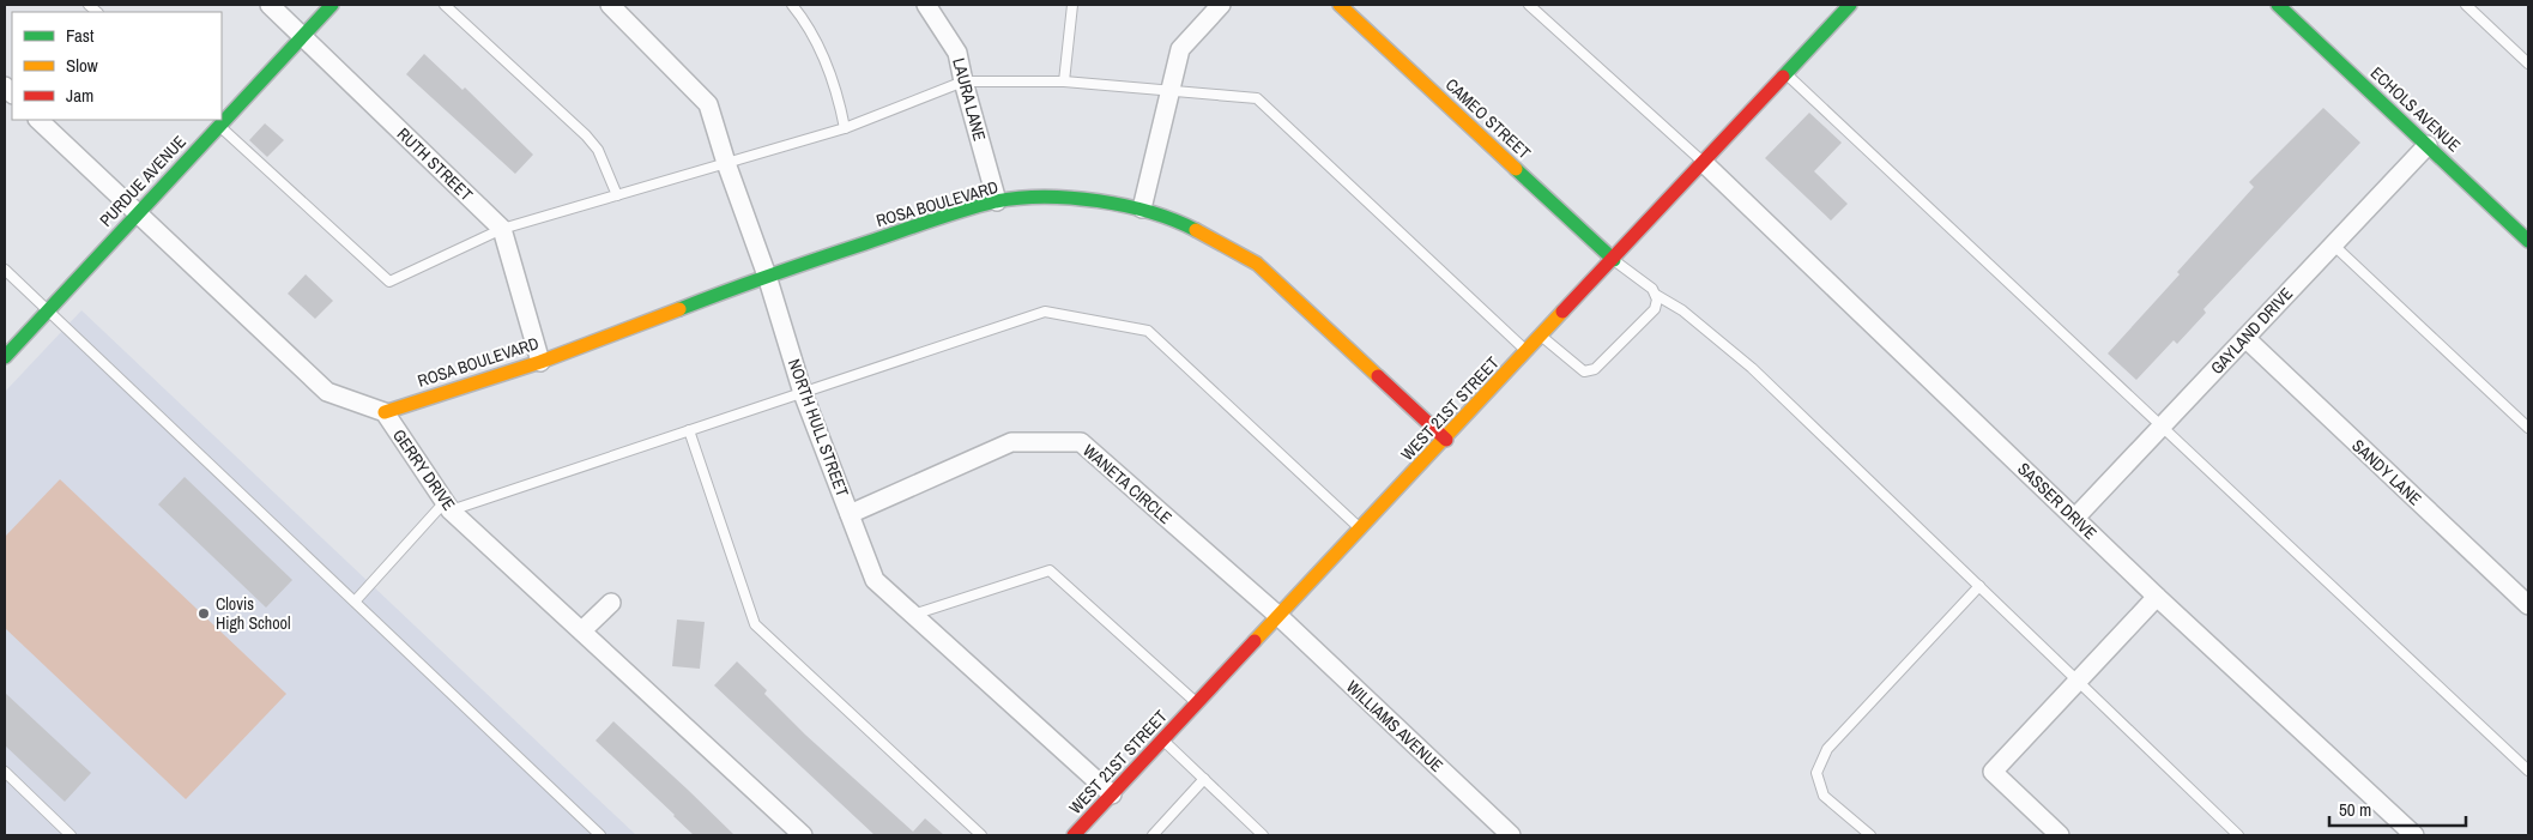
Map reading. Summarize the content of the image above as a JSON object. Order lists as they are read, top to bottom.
{
  "streets": {
    "street": [
      "LAURA LANE",
      "ECHOLS AVENUE",
      "CAMEO STREET",
      "RUTH STREET",
      "PURDUE AVENUE",
      "ROSA BOULEVARD",
      "GAYLAND DRIVE",
      "WEST 21ST STREET",
      "NORTH HULL STREET",
      "GERRY DRIVE",
      "SANDY LANE",
      "WANETA CIRCLE",
      "SASSER DRIVE",
      "WILLIAMS AVENUE"
    ]
  },
  "crossings": [
    ["LAURA LANE", "ROSA BOULEVARD"],
    ["ECHOLS AVENUE", "GAYLAND DRIVE"],
    ["CAMEO STREET", "WEST 21ST STREET"],
    ["RUTH STREET", "PURDUE AVENUE"],
    ["PURDUE AVENUE", "GERRY DRIVE"],
    ["ROSA BOULEVARD", "WEST 21ST STREET"],
    ["ROSA BOULEVARD", "NORTH HULL STREET"],
    ["ROSA BOULEVARD", "GERRY DRIVE"],
    ["GAYLAND DRIVE", "SANDY LANE"],
    ["GAYLAND DRIVE", "SASSER DRIVE"],
    ["WEST 21ST STREET", "NORTH HULL STREET"],
    ["WEST 21ST STREET", "WANETA CIRCLE"],
    ["WEST 21ST STREET", "SASSER DRIVE"],
    ["WEST 21ST STREET", "WILLIAMS AVENUE"],
    ["NORTH HULL STREET", "WANETA CIRCLE"],
    ["WANETA CIRCLE", "WILLIAMS AVENUE"]
  ],
  "places": ["Clovis High School"],
  "legend": ["Fast", "Slow", "Jam"],
  "scale_bar": "50 m"
}
